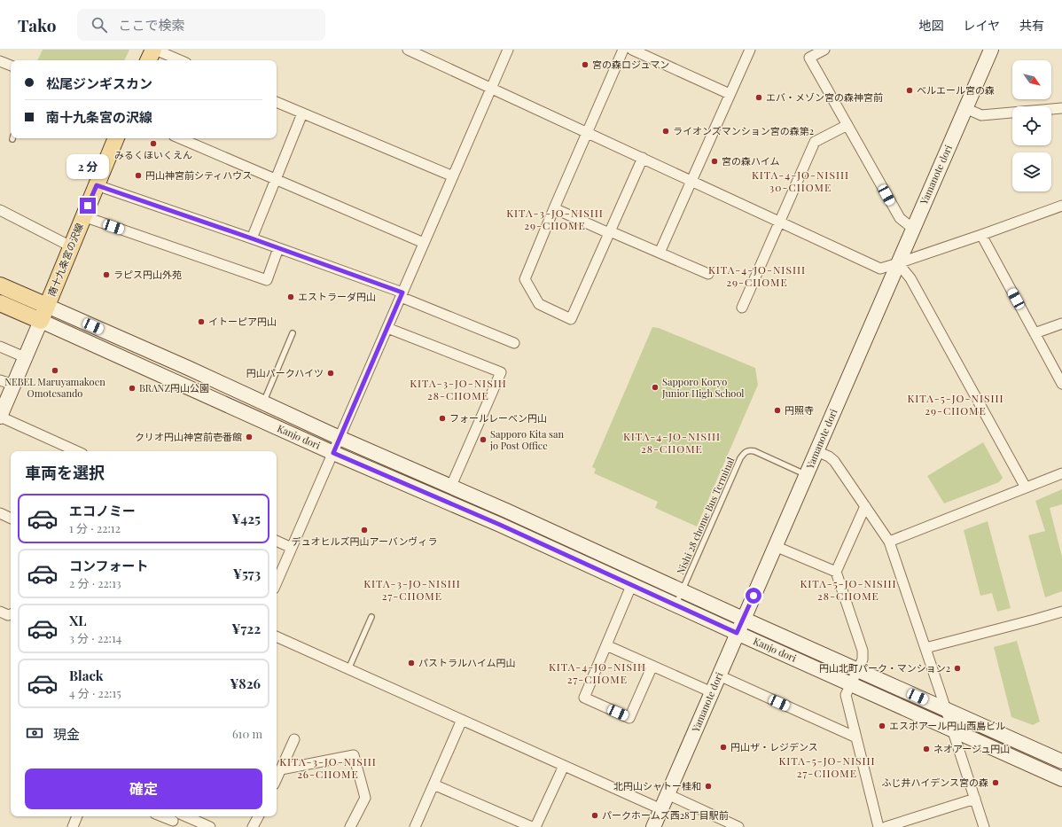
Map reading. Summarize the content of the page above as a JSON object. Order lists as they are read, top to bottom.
{
  "streets": {
    "main road": ["南十九条宮の沢線"],
    "street": ["Yamanote dori", "Kanjo dori"],
    "lane": ["Nishi 28 chome Bus Terminal"]
  },
  "crossings": [
    ["Yamanote dori", "Kanjo dori"],
    ["Yamanote dori", "Nishi 28 chome Bus Terminal"],
    ["南十九条宮の沢線", "Kanjo dori"],
    ["Kanjo dori", "Nishi 28 chome Bus Terminal"]
  ],
  "districts": [
    "KITA-4-JO-NISHI 30-CHOME",
    "KITA-3-JO-NISHI 29-CHOME",
    "KITA-4-JO-NISHI 29-CHOME",
    "KITA-3-JO-NISHI 28-CHOME",
    "KITA-5-JO-NISHI 29-CHOME",
    "KITA-4-JO-NISHI 28-CHOME",
    "KITA-3-JO-NISHI 27-CHOME",
    "KITA-5-JO-NISHI 28-CHOME",
    "KITA-4-JO-NISHI 27-CHOME",
    "KITA-5-JO-NISHI 27-CHOME",
    "KITA-3-JO-NISHI 26-CHOME"
  ],
  "places": [
    "宮の森ロジュマン",
    "ベルエール宮の森",
    "エバ・メゾン宮の森神宮前",
    "ライオンズマンション宮の森第2",
    "みるくほいくえん",
    "宮の森ハイム",
    "円山神宮前シティハウス",
    "ラピス円山外苑",
    "エストラーダ円山",
    "イトーピア円山",
    "NEBEL Maruyamakoen Omotesando",
    "円山パークハイツ",
    "Sapporo Koryo Junior High School",
    "BRANZ円山公園",
    "円照寺",
    "フォールレーベン円山",
    "クリオ円山神宮前壱番館",
    "Sapporo Kita san jo Post Office",
    "デュオヒルズ円山アーバンヴィラ",
    "パストラルハイム円山",
    "円山北町パーク・マンション2",
    "エスポアール円山西島ビル",
    "円山ザ・レジデンス",
    "ネオアージュ円山",
    "ふじ井ハイデンス宮の森",
    "北円山シャトー桂和",
    "パークホームズ西28丁目駅前"
  ],
  "north": "bottom right",
  "page": {
    "header": "Tako",
    "search": "ここで検索",
    "nav": ["地図", "レイヤ", "共有"],
    "banner": ["松尾ジンギスカン", "南十九条宮の沢線"],
    "bubble": "2 分",
    "heading": "車両を選択",
    "list": [
      {
        "name": "エコノミー",
        "note": "1 分 · 22:12",
        "value": "¥425"
      },
      {
        "name": "コンフォート",
        "note": "2 分 · 22:13",
        "value": "¥573"
      },
      {
        "name": "XL",
        "note": "3 分 · 22:14",
        "value": "¥722"
      },
      {
        "name": "Black",
        "note": "4 分 · 22:15",
        "value": "¥826"
      }
    ],
    "pay": ["現金", "610 m"],
    "buttons": "確定"
  }
}
